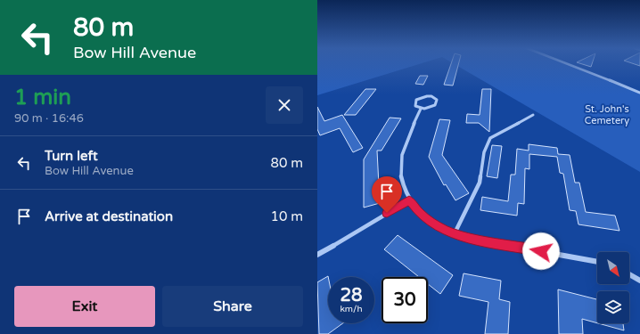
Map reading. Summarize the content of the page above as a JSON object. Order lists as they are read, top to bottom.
{
  "parks": ["St. John's Cemetery"],
  "north": "bottom right",
  "page": {
    "turn": ["80 m", "Bow Hill Avenue"],
    "heading": ["1 min", "90 m · 16:46"],
    "list": [
      {
        "name": "Turn left",
        "note": "Bow Hill Avenue",
        "value": "80 m"
      },
      {
        "name": "Arrive at destination",
        "value": "10 m"
      }
    ],
    "speed": "28 km/h",
    "limit": "30",
    "buttons": ["Exit", "Share"]
  }
}
